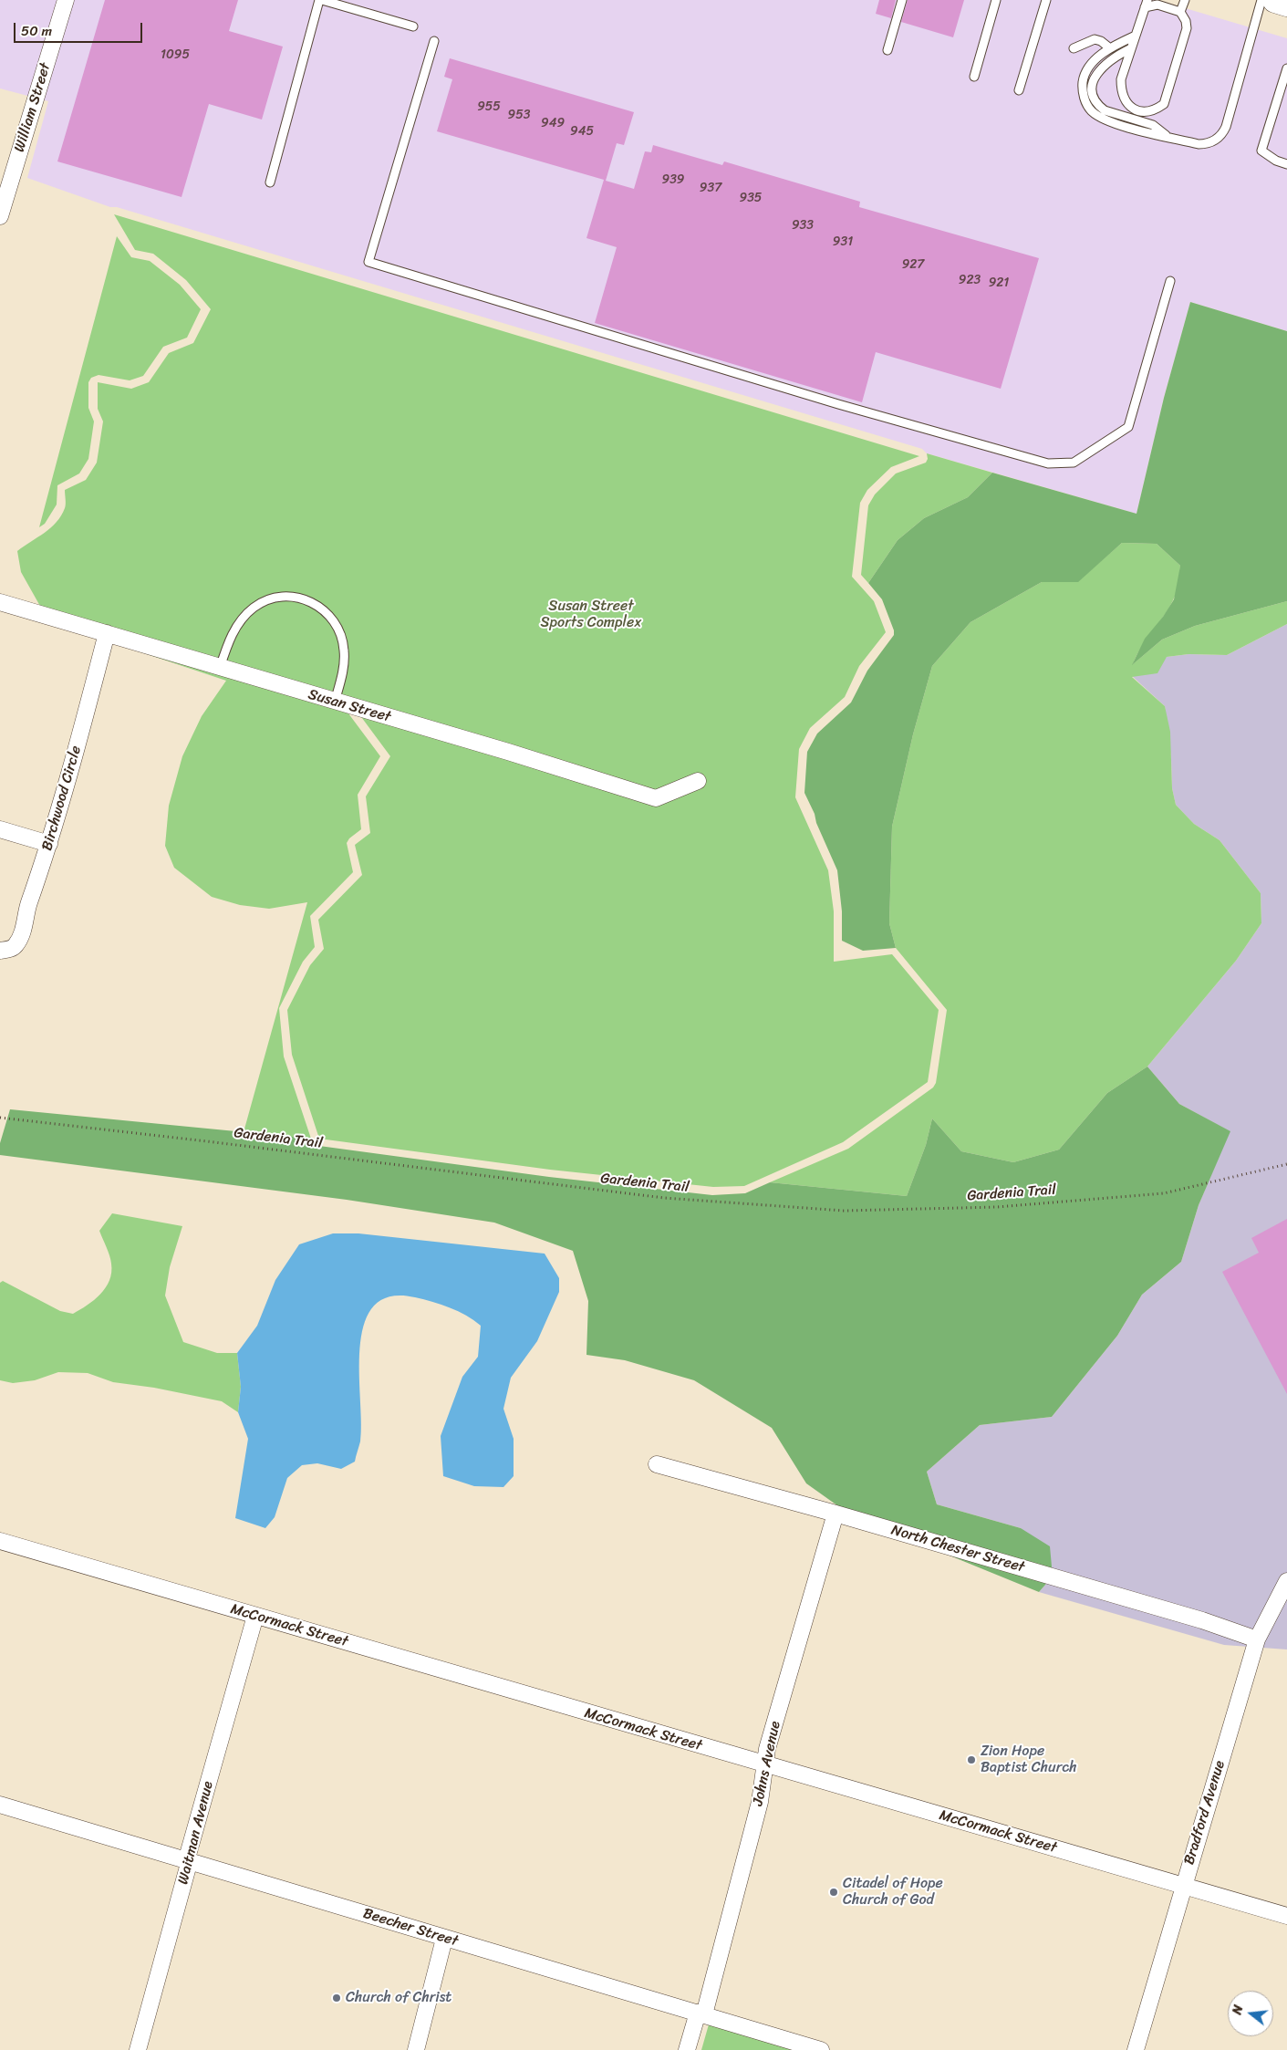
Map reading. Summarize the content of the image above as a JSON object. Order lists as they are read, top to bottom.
{
  "streets": {
    "street": [
      "William Street",
      "Susan Street",
      "Birchwood Circle",
      "North Chester Street",
      "McCormack Street",
      "Johns Avenue",
      "Bradford Avenue",
      "Waitman Avenue",
      "Beecher Street"
    ],
    "path": ["Gardenia Trail"]
  },
  "crossings": [
    ["Susan Street", "Birchwood Circle"],
    ["North Chester Street", "Johns Avenue"],
    ["North Chester Street", "Bradford Avenue"],
    ["McCormack Street", "Johns Avenue"],
    ["McCormack Street", "Bradford Avenue"],
    ["McCormack Street", "Waitman Avenue"],
    ["Johns Avenue", "Beecher Street"],
    ["Waitman Avenue", "Beecher Street"]
  ],
  "parks": ["Susan Street Sports Complex"],
  "places": ["Zion Hope Baptist Church", "Citadel of Hope Church of God", "Church of Christ"],
  "house_numbers": [
    "1095",
    "955",
    "953",
    "949",
    "945",
    "939",
    "937",
    "935",
    "933",
    "931",
    "927",
    "923",
    "921"
  ],
  "scale_bar": "50 m",
  "north": "left"
}
